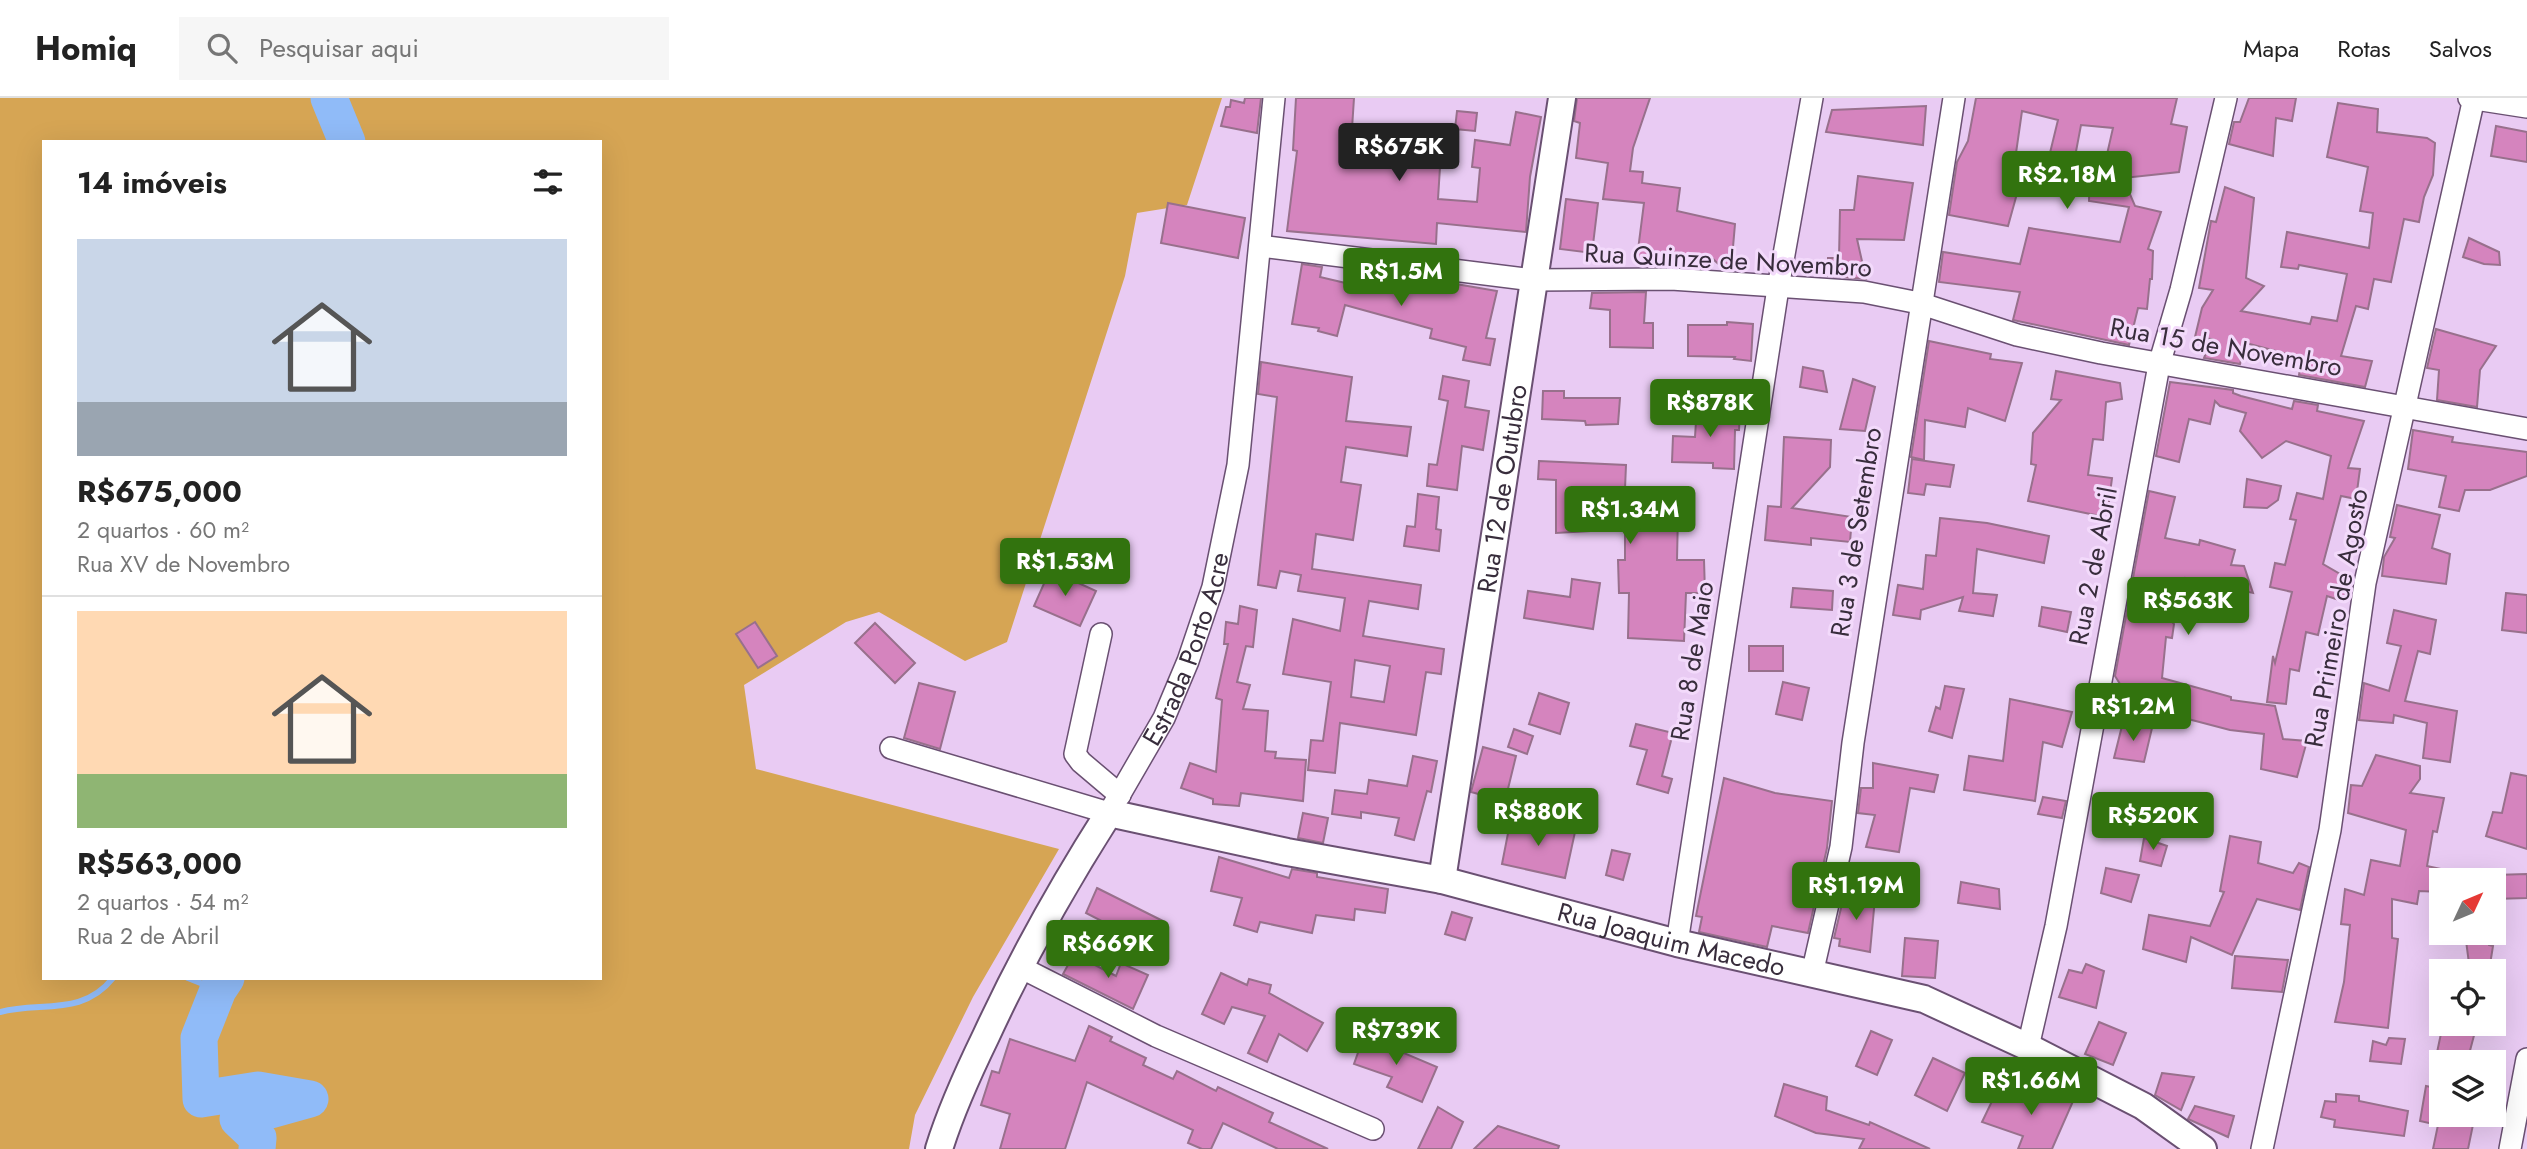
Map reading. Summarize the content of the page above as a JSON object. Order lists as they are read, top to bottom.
{
  "streets": {
    "street": [
      "Rua Quinze de Novembro",
      "Rua 15 de Novembro",
      "Rua 12 de Outubro",
      "Rua 3 de Setembro",
      "Rua 2 de Abril",
      "Rua Primeiro de Agosto",
      "Estrada Porto Acre",
      "Rua 8 de Maio",
      "Rua Joaquim Macedo"
    ]
  },
  "crossings": [
    ["Rua Quinze de Novembro", "Rua 15 de Novembro"],
    ["Rua Quinze de Novembro", "Rua 12 de Outubro"],
    ["Rua Quinze de Novembro", "Rua 3 de Setembro"],
    ["Rua Quinze de Novembro", "Estrada Porto Acre"],
    ["Rua Quinze de Novembro", "Rua 8 de Maio"],
    ["Rua 15 de Novembro", "Rua 3 de Setembro"],
    ["Rua 15 de Novembro", "Rua 2 de Abril"],
    ["Rua 15 de Novembro", "Rua Primeiro de Agosto"],
    ["Rua 12 de Outubro", "Rua Joaquim Macedo"],
    ["Rua 3 de Setembro", "Rua Joaquim Macedo"],
    ["Rua 2 de Abril", "Rua Joaquim Macedo"],
    ["Estrada Porto Acre", "Rua Joaquim Macedo"],
    ["Rua 8 de Maio", "Rua Joaquim Macedo"]
  ],
  "north": "top right",
  "page": {
    "header": "Homiq",
    "search": "Pesquisar aqui",
    "nav": ["Mapa", "Rotas", "Salvos"],
    "price": [
      "R$675K",
      "R$2.18M",
      "R$1.5M",
      "R$878K",
      "R$1.34M",
      "R$1.53M",
      "R$563K",
      "R$1.2M",
      "R$880K",
      "R$520K",
      "R$1.19M",
      "R$669K",
      "R$739K",
      "R$1.66M"
    ],
    "heading": "14 imóveis",
    "list": [
      {
        "name": "R$675,000",
        "note": "2 quartos · 60 m² · Rua XV de Novembro"
      },
      {
        "name": "R$563,000",
        "note": "2 quartos · 54 m² · Rua 2 de Abril"
      }
    ]
  }
}
